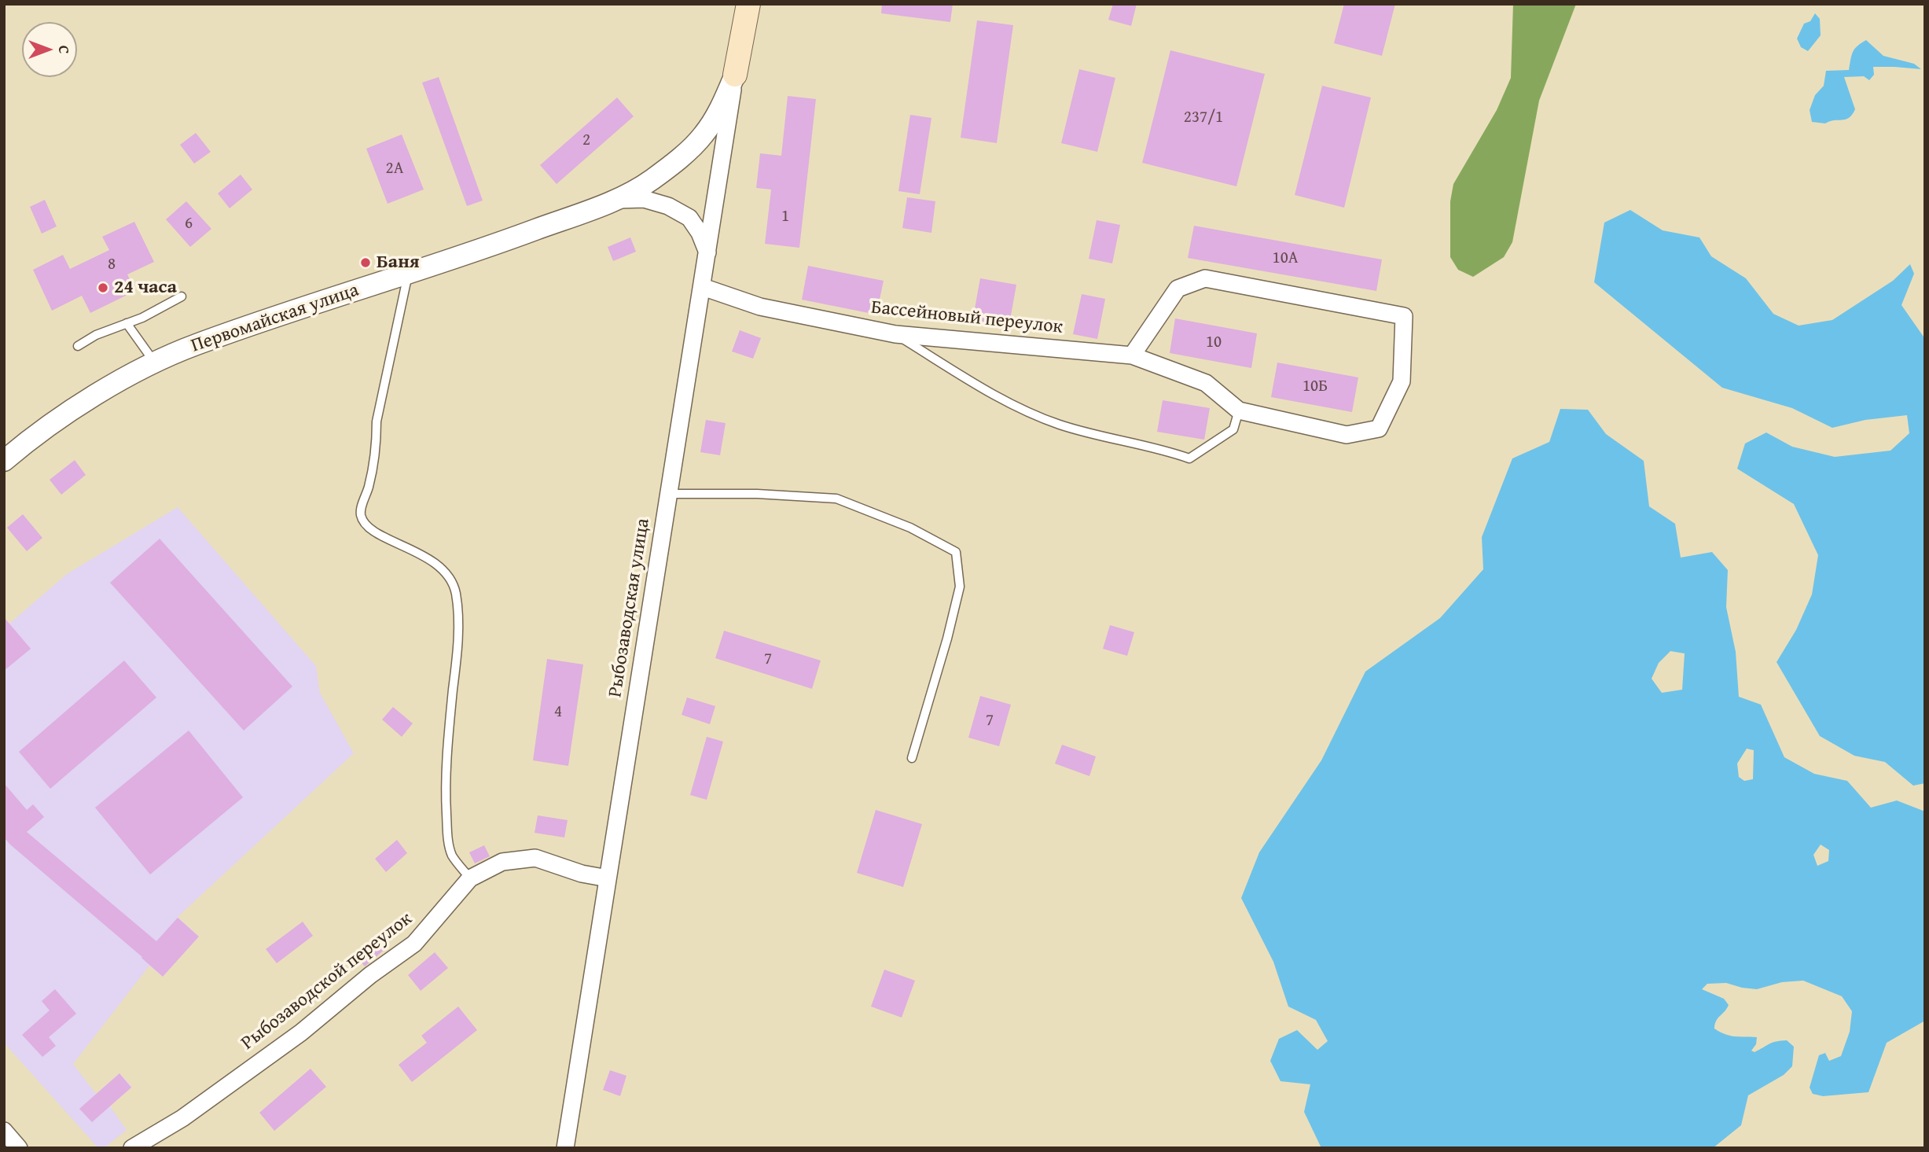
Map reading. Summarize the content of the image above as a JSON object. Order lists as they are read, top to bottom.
{
  "streets": {
    "street": [
      "Бассейновый переулок",
      "Первомайская улица",
      "Рыбозаводская улица",
      "Рыбозаводской переулок"
    ]
  },
  "crossings": [
    ["Бассейновый переулок", "Рыбозаводская улица"],
    ["Первомайская улица", "Рыбозаводская улица"],
    ["Рыбозаводская улица", "Рыбозаводской переулок"]
  ],
  "places": ["Баня", "24 часа"],
  "house_numbers": [
    "237/1",
    "2",
    "2А",
    "1",
    "6",
    "10А",
    "8",
    "10",
    "10Б",
    "7",
    "4",
    "7"
  ],
  "north": "right"
}
